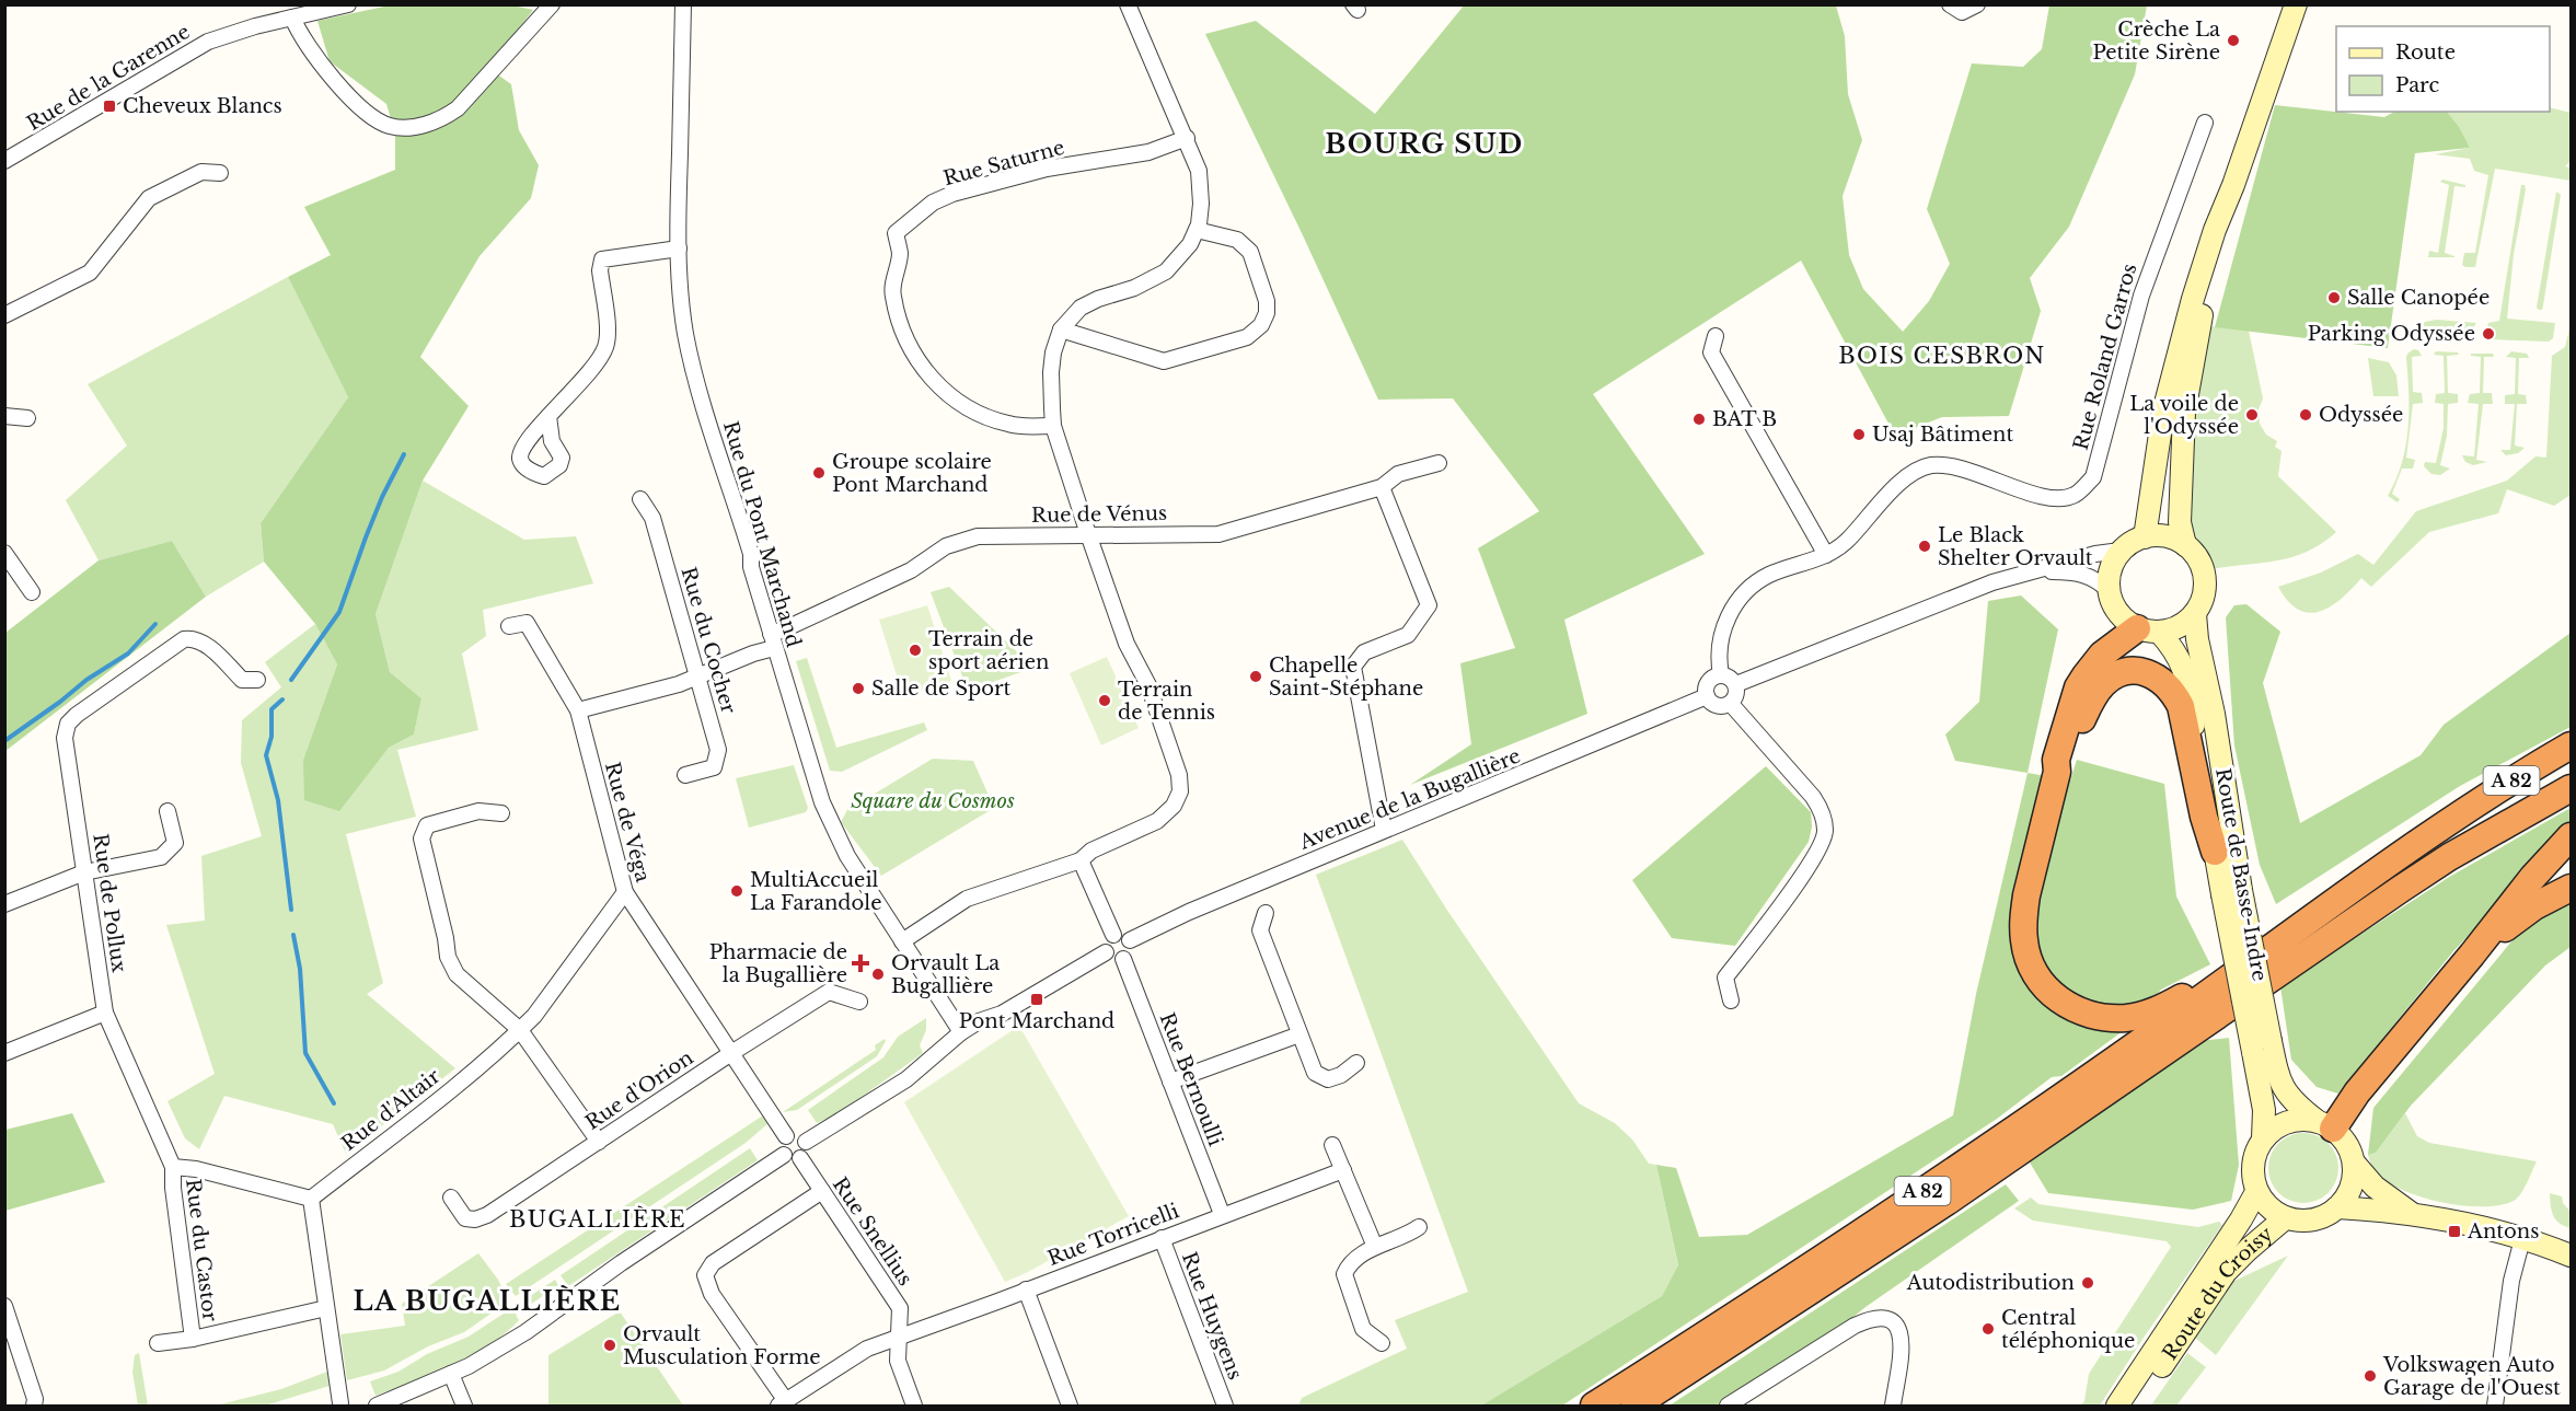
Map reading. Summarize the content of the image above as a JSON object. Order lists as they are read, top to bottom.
{
  "streets": {
    "highway": ["A 82"],
    "main road": ["Route de Basse-Indre", "Route du Croisy"],
    "street": [
      "Rue de la Garenne",
      "Rue Saturne",
      "Rue Roland Garros",
      "Rue de Vénus",
      "Rue du Pont Marchand",
      "Rue du Cocher",
      "Avenue de la Bugallière",
      "Rue de Véga",
      "Rue de Pollux",
      "Rue Bernoulli",
      "Rue d'Orion",
      "Rue d'Altair",
      "Rue Snellius",
      "Rue Torricelli",
      "Rue du Castor",
      "Rue Huygens"
    ]
  },
  "crossings": [
    ["Rue Roland Garros", "Avenue de la Bugallière"],
    ["Rue de Vénus", "Rue du Pont Marchand"],
    ["Rue de Vénus", "Rue du Cocher"],
    ["Rue de Vénus", "Rue de Véga"],
    ["Avenue de la Bugallière", "Rue Bernoulli"],
    ["Rue de Véga", "Rue d'Orion"],
    ["Rue de Véga", "Rue d'Altair"],
    ["Rue de Véga", "Rue Snellius"],
    ["Route de Basse-Indre", "Route du Croisy"],
    ["Rue de Pollux", "Rue du Castor"],
    ["Rue Bernoulli", "Rue Torricelli"],
    ["Rue Snellius", "Rue Torricelli"],
    ["Rue Torricelli", "Rue Huygens"]
  ],
  "districts": [
    "BOURG SUD",
    "BOIS CESBRON",
    "BUGALLIÈRE",
    "LA BUGALLIÈRE"
  ],
  "parks": ["Square du Cosmos"],
  "places": {
    "other": [
      "Crèche La Petite Sirène",
      "Salle Canopée",
      "Parking Odyssée",
      "La voile de l'Odyssée",
      "Odyssée",
      "BAT B",
      "Usaj Bâtiment",
      "Groupe scolaire Pont Marchand",
      "Le Black Shelter Orvault",
      "Terrain de sport aérien",
      "Chapelle Saint-Stéphane",
      "Salle de Sport",
      "Terrain de Tennis",
      "MultiAccueil La Farandole",
      "Orvault La Bugallière",
      "Autodistribution",
      "Central téléphonique",
      "Orvault Musculation Forme",
      "Volkswagen Auto Garage de l'Ouest"
    ],
    "transit": ["Cheveux Blancs", "Pont Marchand", "Antons"],
    "health": ["Pharmacie de la Bugallière"]
  },
  "legend": ["Route", "Parc"]
}
